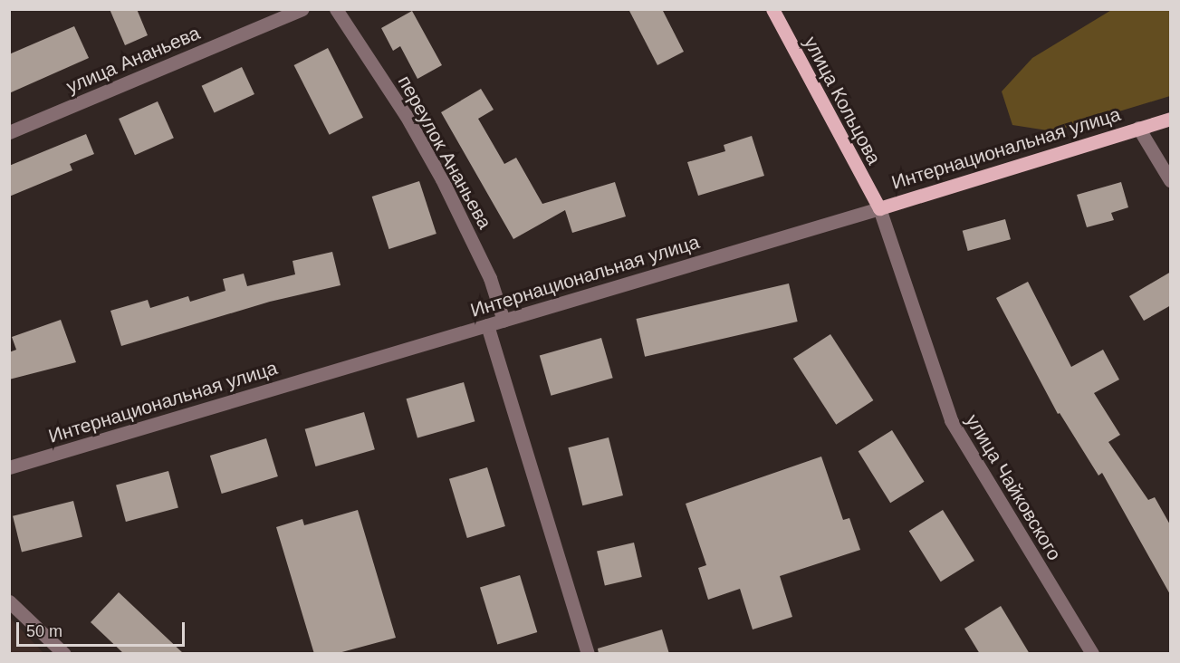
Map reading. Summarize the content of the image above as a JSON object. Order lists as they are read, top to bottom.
{
  "streets": {
    "main road": ["улица Кольцова", "Интернациональная улица"],
    "street": ["улица Ананьева", "переулок Ананьева", "улица Чайковского"]
  },
  "crossings": [
    ["улица Кольцова", "Интернациональная улица"],
    ["улица Кольцова", "улица Чайковского"],
    ["Интернациональная улица", "переулок Ананьева"],
    ["Интернациональная улица", "улица Чайковского"]
  ],
  "scale_bar": "50 m"
}
